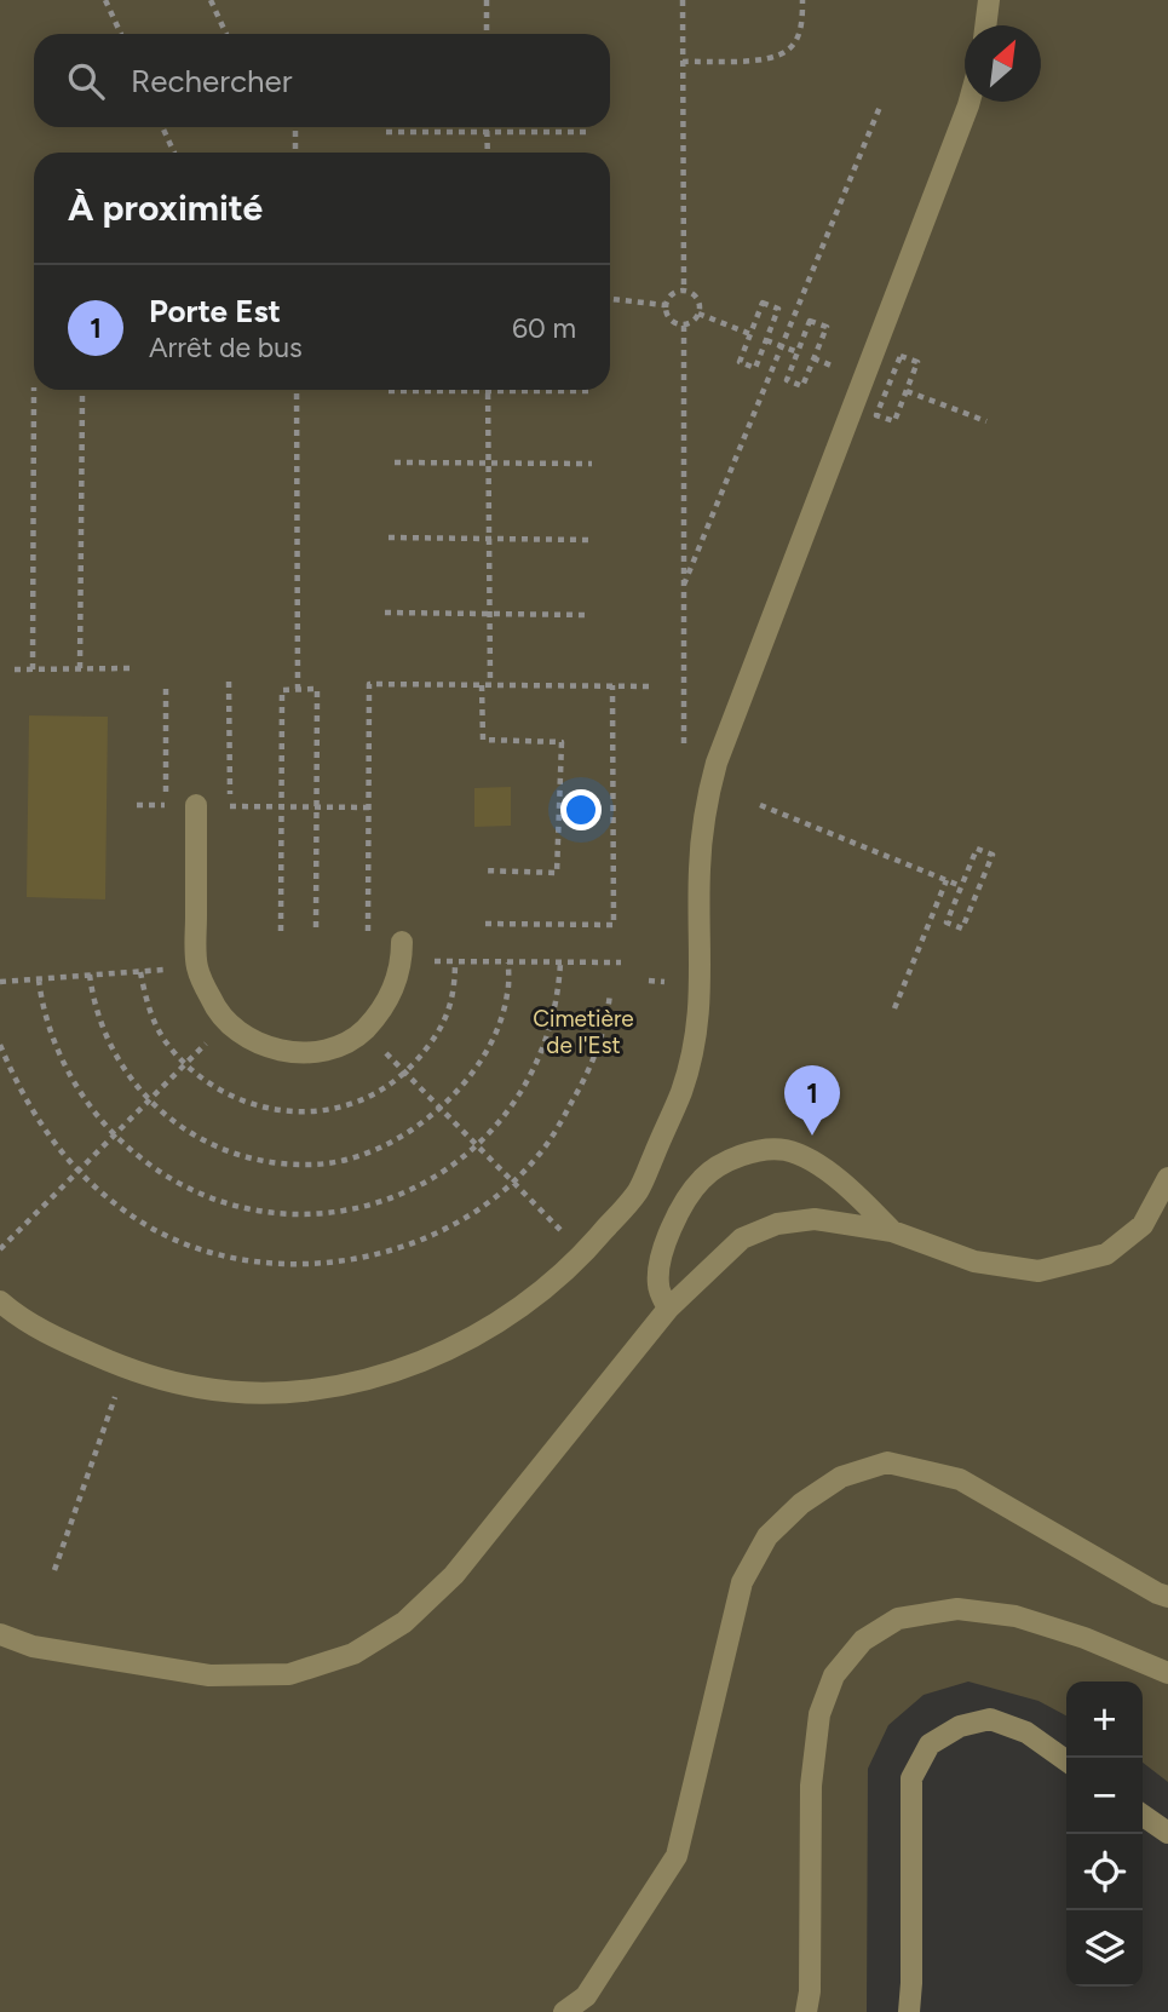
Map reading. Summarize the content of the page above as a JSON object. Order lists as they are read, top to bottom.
{
  "parks": ["Cimetière de l'Est"],
  "north": "top right",
  "page": {
    "search": "Rechercher",
    "heading": "À proximité",
    "list": [
      {
        "mark": "1",
        "name": "Porte Est",
        "note": "Arrêt de bus",
        "value": "60 m"
      }
    ],
    "pins": "1",
    "map_buttons": ["+", "−"]
  }
}
